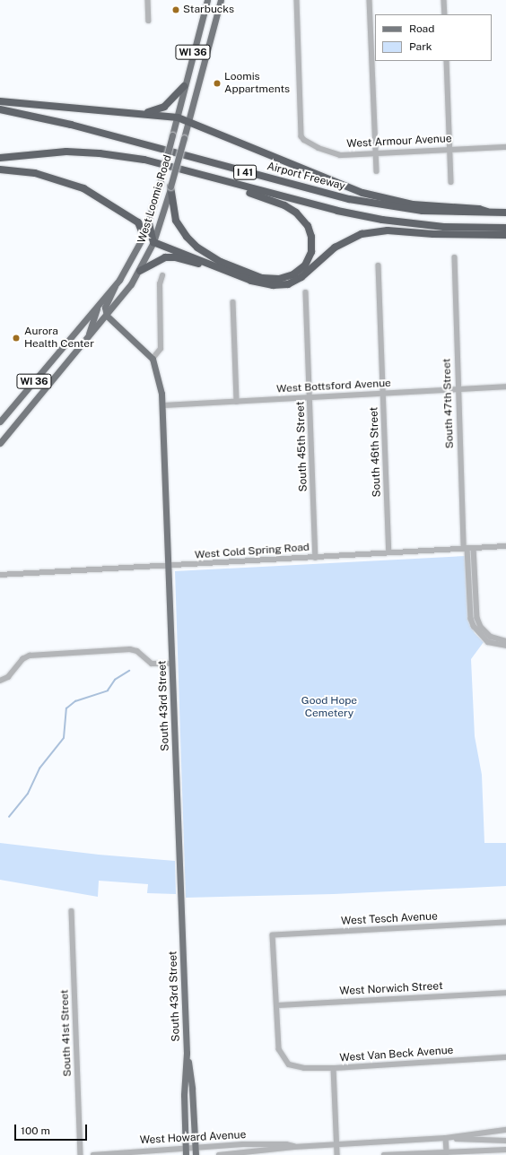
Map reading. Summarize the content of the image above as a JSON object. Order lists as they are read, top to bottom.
{
  "streets": {
    "highway": ["I 41", "Airport Freeway"],
    "main road": ["WI 36", "West Loomis Road", "South 43rd Street"],
    "street": [
      "West Armour Avenue",
      "West Bottsford Avenue",
      "South 47th Street",
      "South 45th Street",
      "South 46th Street",
      "West Cold Spring Road",
      "West Tesch Avenue",
      "West Norwich Street",
      "South 41st Street",
      "West Van Beck Avenue",
      "West Howard Avenue"
    ]
  },
  "crossings": [
    ["West Bottsford Avenue", "South 47th Street"],
    ["West Bottsford Avenue", "South 45th Street"],
    ["West Bottsford Avenue", "South 46th Street"],
    ["West Bottsford Avenue", "South 43rd Street"],
    ["South 47th Street", "West Cold Spring Road"],
    ["South 45th Street", "West Cold Spring Road"],
    ["South 46th Street", "West Cold Spring Road"],
    ["West Cold Spring Road", "South 43rd Street"],
    ["South 43rd Street", "West Howard Avenue"],
    ["West Tesch Avenue", "West Norwich Street"],
    ["West Tesch Avenue", "West Van Beck Avenue"],
    ["West Norwich Street", "West Van Beck Avenue"]
  ],
  "parks": ["Good Hope Cemetery"],
  "places": ["Starbucks", "Loomis Appartments", "Aurora Health Center"],
  "legend": ["Road", "Park"],
  "scale_bar": "100 m"
}
